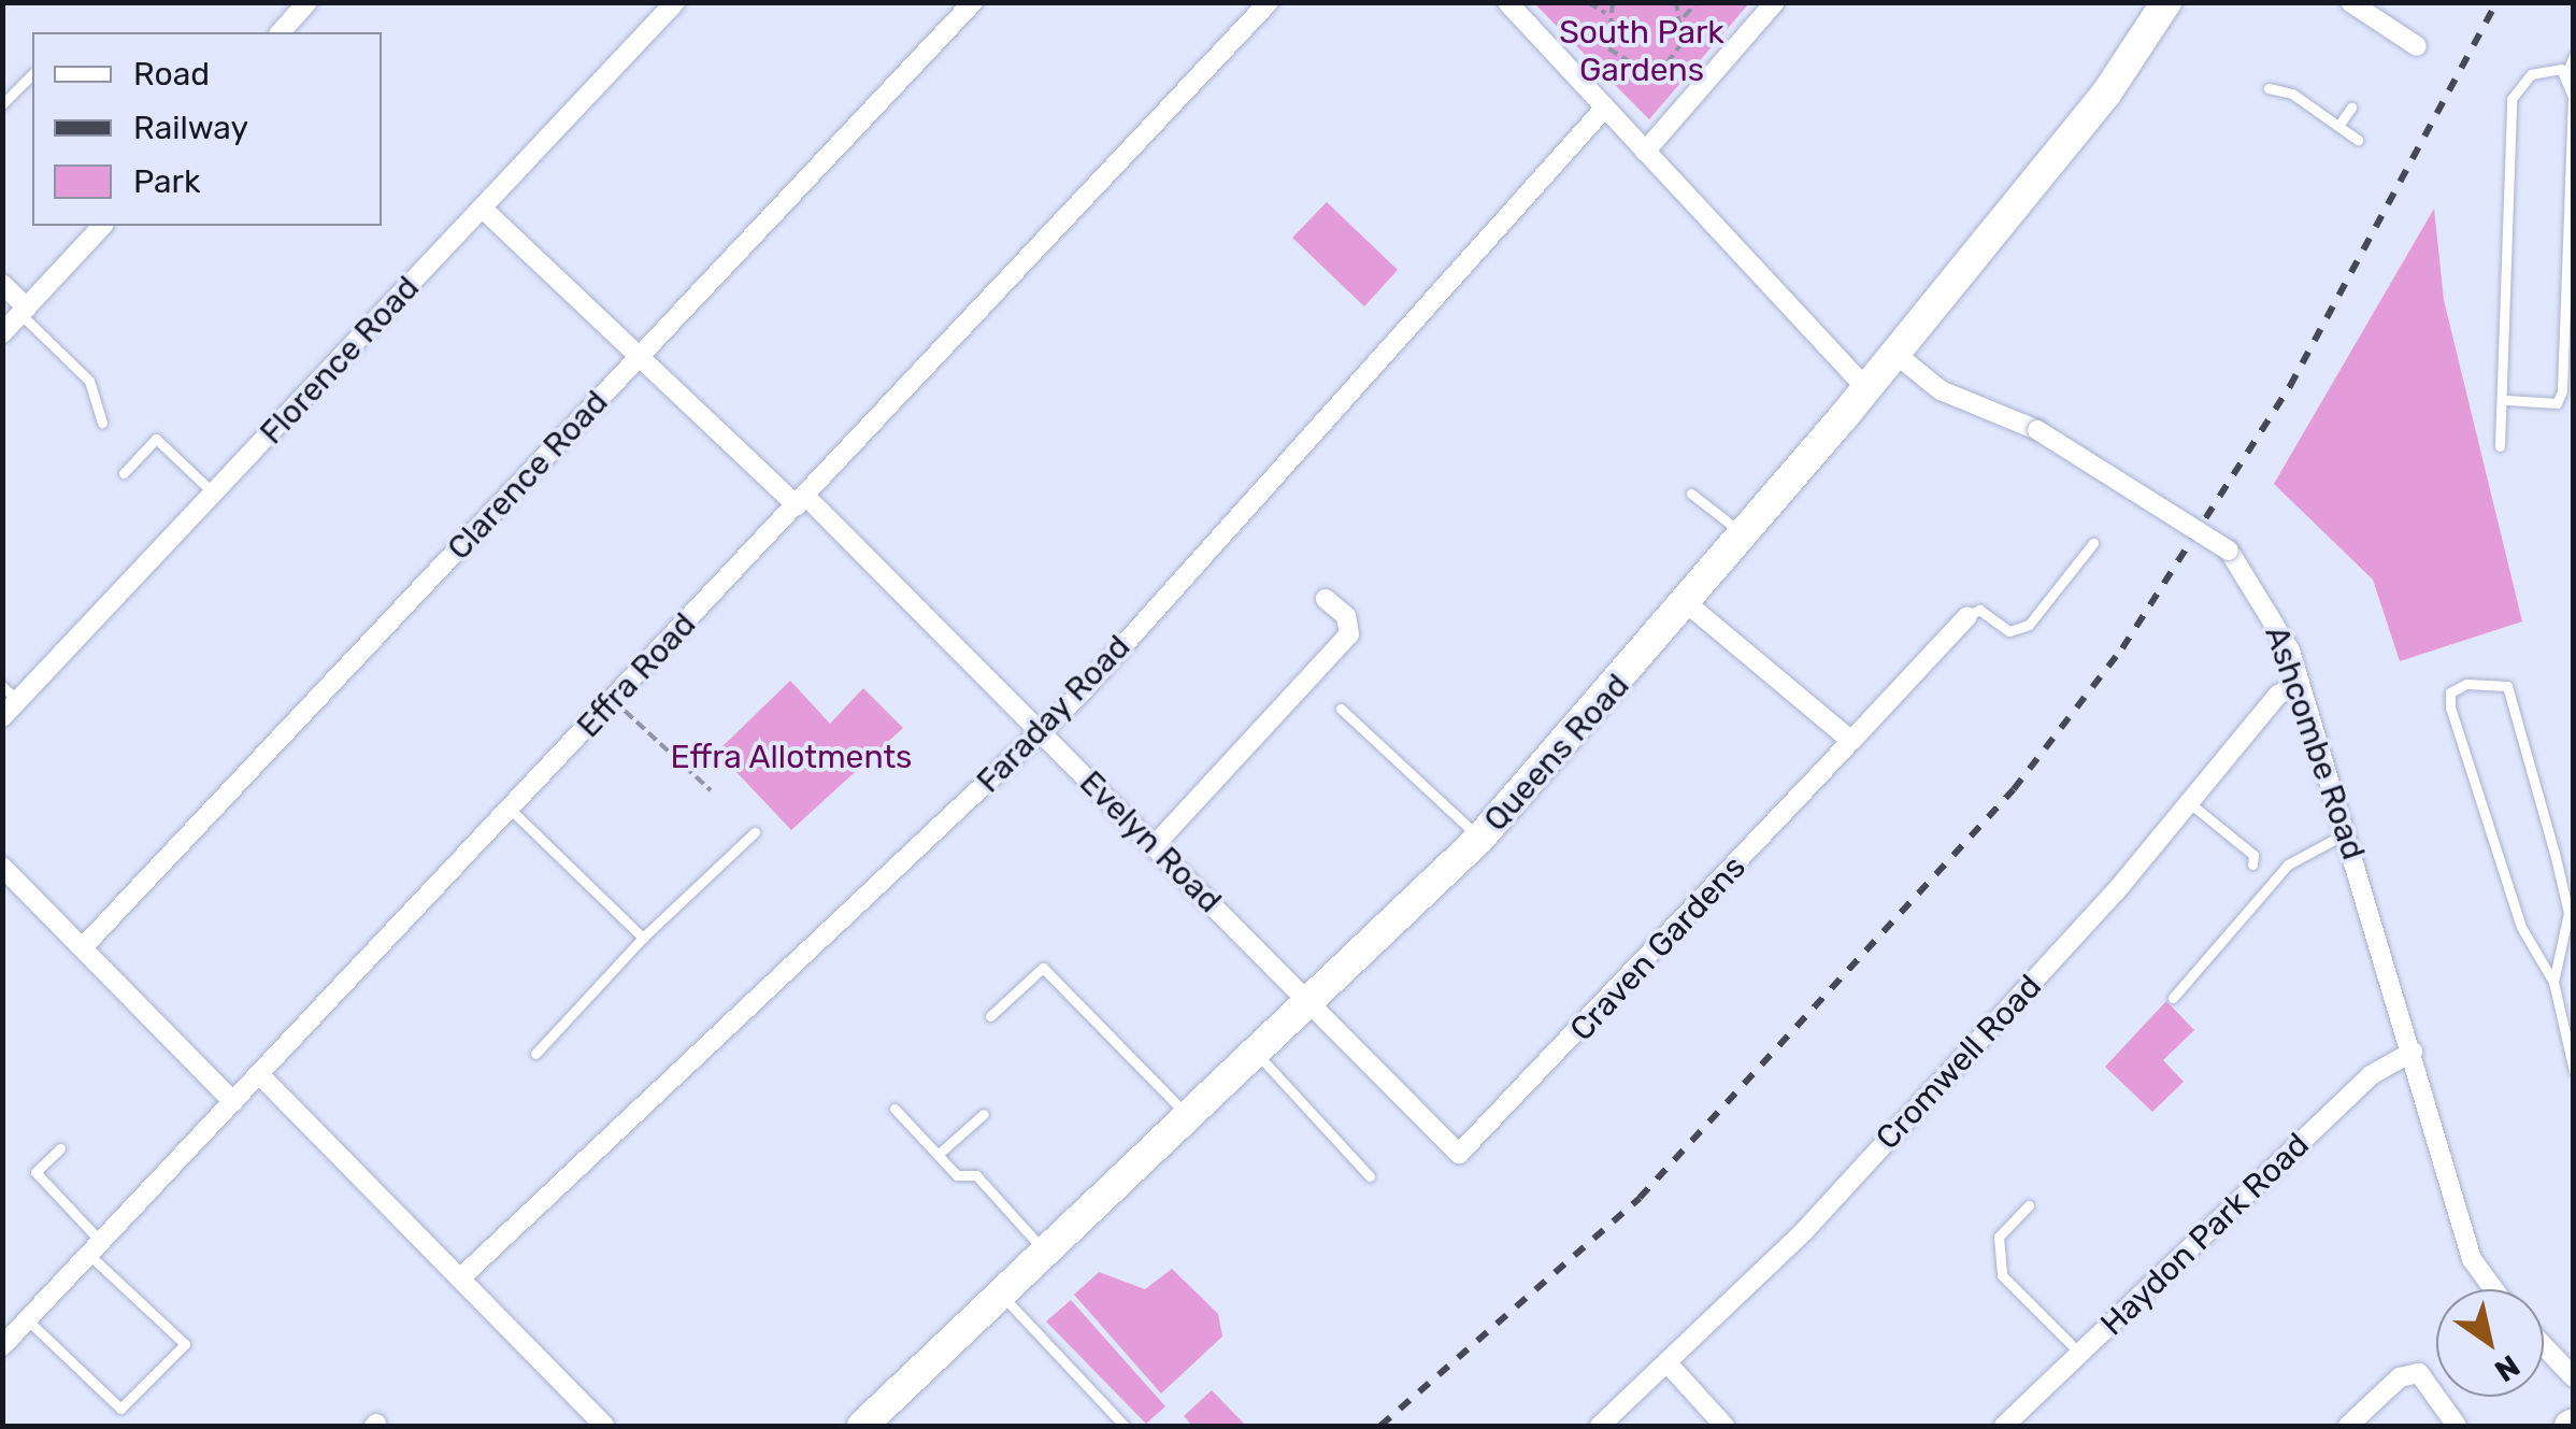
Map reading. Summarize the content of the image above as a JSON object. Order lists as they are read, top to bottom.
{
  "streets": {
    "street": [
      "Florence Road",
      "Clarence Road",
      "Effra Road",
      "Faraday Road",
      "Ashcombe Road",
      "Queens Road",
      "Evelyn Road",
      "Craven Gardens",
      "Cromwell Road",
      "Haydon Park Road"
    ]
  },
  "crossings": [
    ["Florence Road", "Evelyn Road"],
    ["Clarence Road", "Evelyn Road"],
    ["Effra Road", "Evelyn Road"],
    ["Faraday Road", "Evelyn Road"],
    ["Ashcombe Road", "Queens Road"],
    ["Ashcombe Road", "Cromwell Road"],
    ["Ashcombe Road", "Haydon Park Road"],
    ["Queens Road", "Evelyn Road"],
    ["Queens Road", "Craven Gardens"],
    ["Evelyn Road", "Craven Gardens"]
  ],
  "parks": ["South Park Gardens", "Effra Allotments"],
  "legend": ["Road", "Railway", "Park"],
  "north": "bottom right"
}
